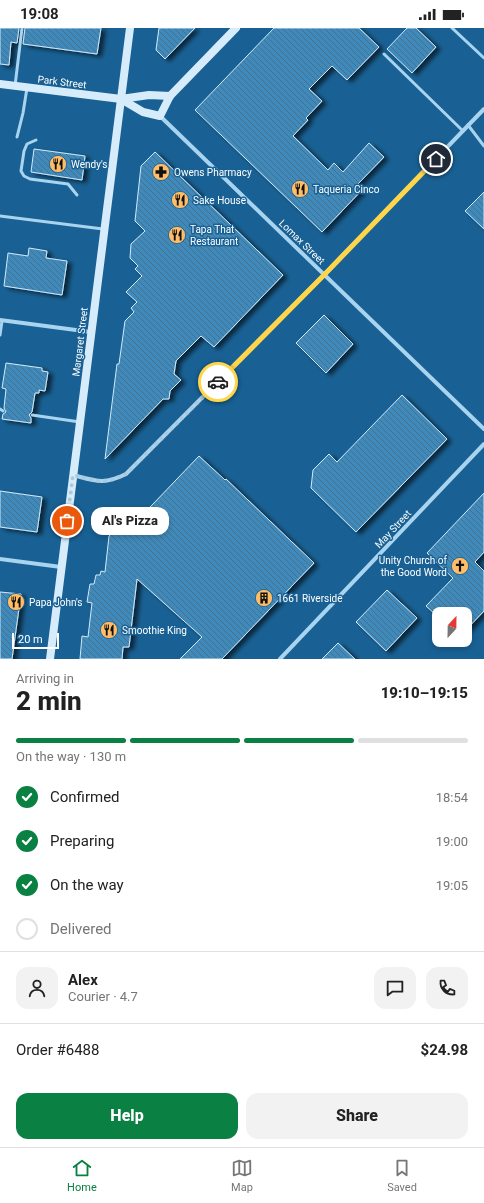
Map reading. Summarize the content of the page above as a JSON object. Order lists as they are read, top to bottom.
{
  "streets": {
    "main road": ["Park Street", "Margaret Street"],
    "street": ["Lomax Street", "May Street"]
  },
  "crossings": [
    ["Park Street", "Lomax Street"],
    ["Park Street", "Margaret Street"]
  ],
  "places": {
    "restaurant": [
      "Wendy's",
      "Taqueria Cinco",
      "Sake House",
      "Tapa That Restaurant",
      "Papa John's",
      "Smoothie King"
    ],
    "pharmacy": ["Owens Pharmacy"],
    "other": ["Al's Pizza"],
    "church": ["Unity Church of the Good Word"],
    "building": ["1661 Riverside"]
  },
  "scale_bar": "20 m",
  "north": "top",
  "page": {
    "status": "19:08",
    "bubble": "Al's Pizza",
    "scale": "20 m",
    "heading": ["2 min", "Arriving in", "19:10–19:15"],
    "panel": [
      "Alex",
      "Courier · 4.7",
      "Order #6488",
      "$24.98"
    ],
    "bar": "On the way · 130 m",
    "list": [
      ["Confirmed", "18:54"],
      ["Preparing", "19:00"],
      ["On the way", "19:05"],
      "Delivered"
    ],
    "buttons": ["Help", "Share"],
    "tabs": ["Home", "Map", "Saved"]
  }
}
